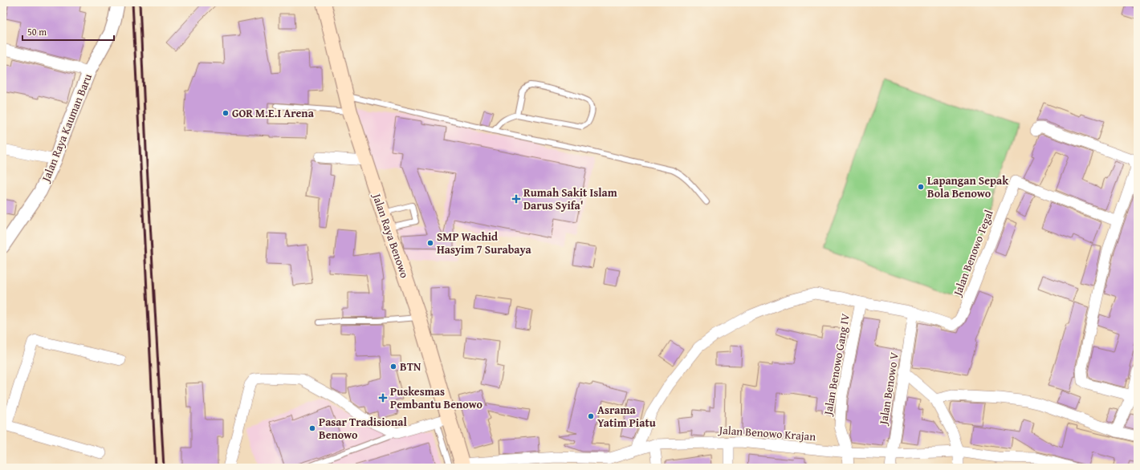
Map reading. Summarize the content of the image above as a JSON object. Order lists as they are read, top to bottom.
{
  "streets": {
    "main road": ["Jalan Raya Benowo"],
    "street": [
      "Jalan Raya Kauman Baru",
      "Jalan Benowo Tegal",
      "Jalan Benowo Gang IV",
      "Jalan Benowo V",
      "Jalan Benowo Krajan"
    ]
  },
  "crossings": [
    ["Jalan Raya Benowo", "Jalan Benowo Krajan"],
    ["Jalan Benowo Tegal", "Jalan Benowo V"],
    ["Jalan Benowo Gang IV", "Jalan Benowo Krajan"],
    ["Jalan Benowo V", "Jalan Benowo Krajan"]
  ],
  "places": {
    "other": [
      "GOR M.E.I Arena",
      "Lapangan Sepak Bola Benowo",
      "SMP Wachid Hasyim 7 Surabaya",
      "BTN",
      "Asrama Yatim Piatu",
      "Pasar Tradisional Benowo"
    ],
    "health": ["Rumah Sakit Islam Darus Syifa'", "Puskesmas Pembantu Benowo"]
  },
  "scale_bar": "50 m"
}
